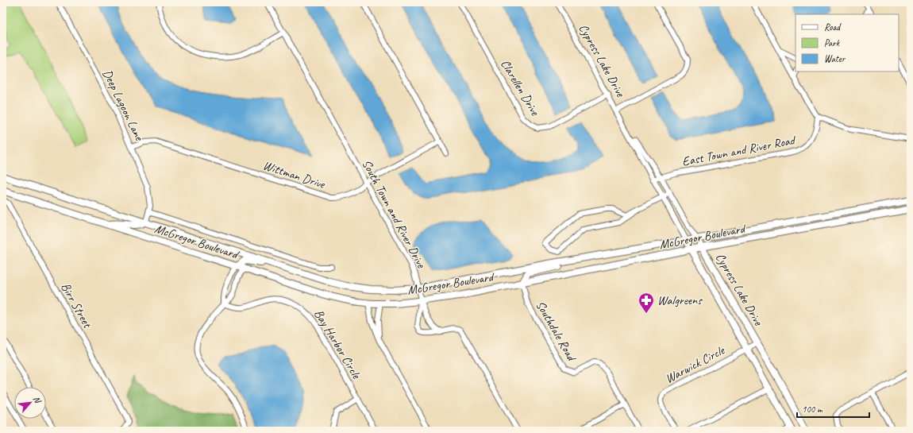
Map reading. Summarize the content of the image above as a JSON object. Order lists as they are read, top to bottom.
{
  "streets": {
    "main road": ["Cypress Lake Drive", "McGregor Boulevard"],
    "street": [
      "Clarellen Drive",
      "Deep Lagoon Lane",
      "East Town and River Road",
      "Wittman Drive",
      "South Town and River Drive",
      "Birr Street",
      "Southdale Road",
      "Bay Harbor Circle",
      "Warwick Circle"
    ]
  },
  "crossings": [
    ["Cypress Lake Drive", "Clarellen Drive"],
    ["Cypress Lake Drive", "East Town and River Road"],
    ["Cypress Lake Drive", "McGregor Boulevard"],
    ["Cypress Lake Drive", "Warwick Circle"],
    ["Deep Lagoon Lane", "Wittman Drive"],
    ["Deep Lagoon Lane", "McGregor Boulevard"],
    ["Wittman Drive", "South Town and River Drive"],
    ["South Town and River Drive", "McGregor Boulevard"],
    ["McGregor Boulevard", "Southdale Road"]
  ],
  "places": {
    "pharmacy": ["Walgreens"]
  },
  "legend": ["Road", "Park", "Water"],
  "scale_bar": "100 m",
  "north": "top right"
}
